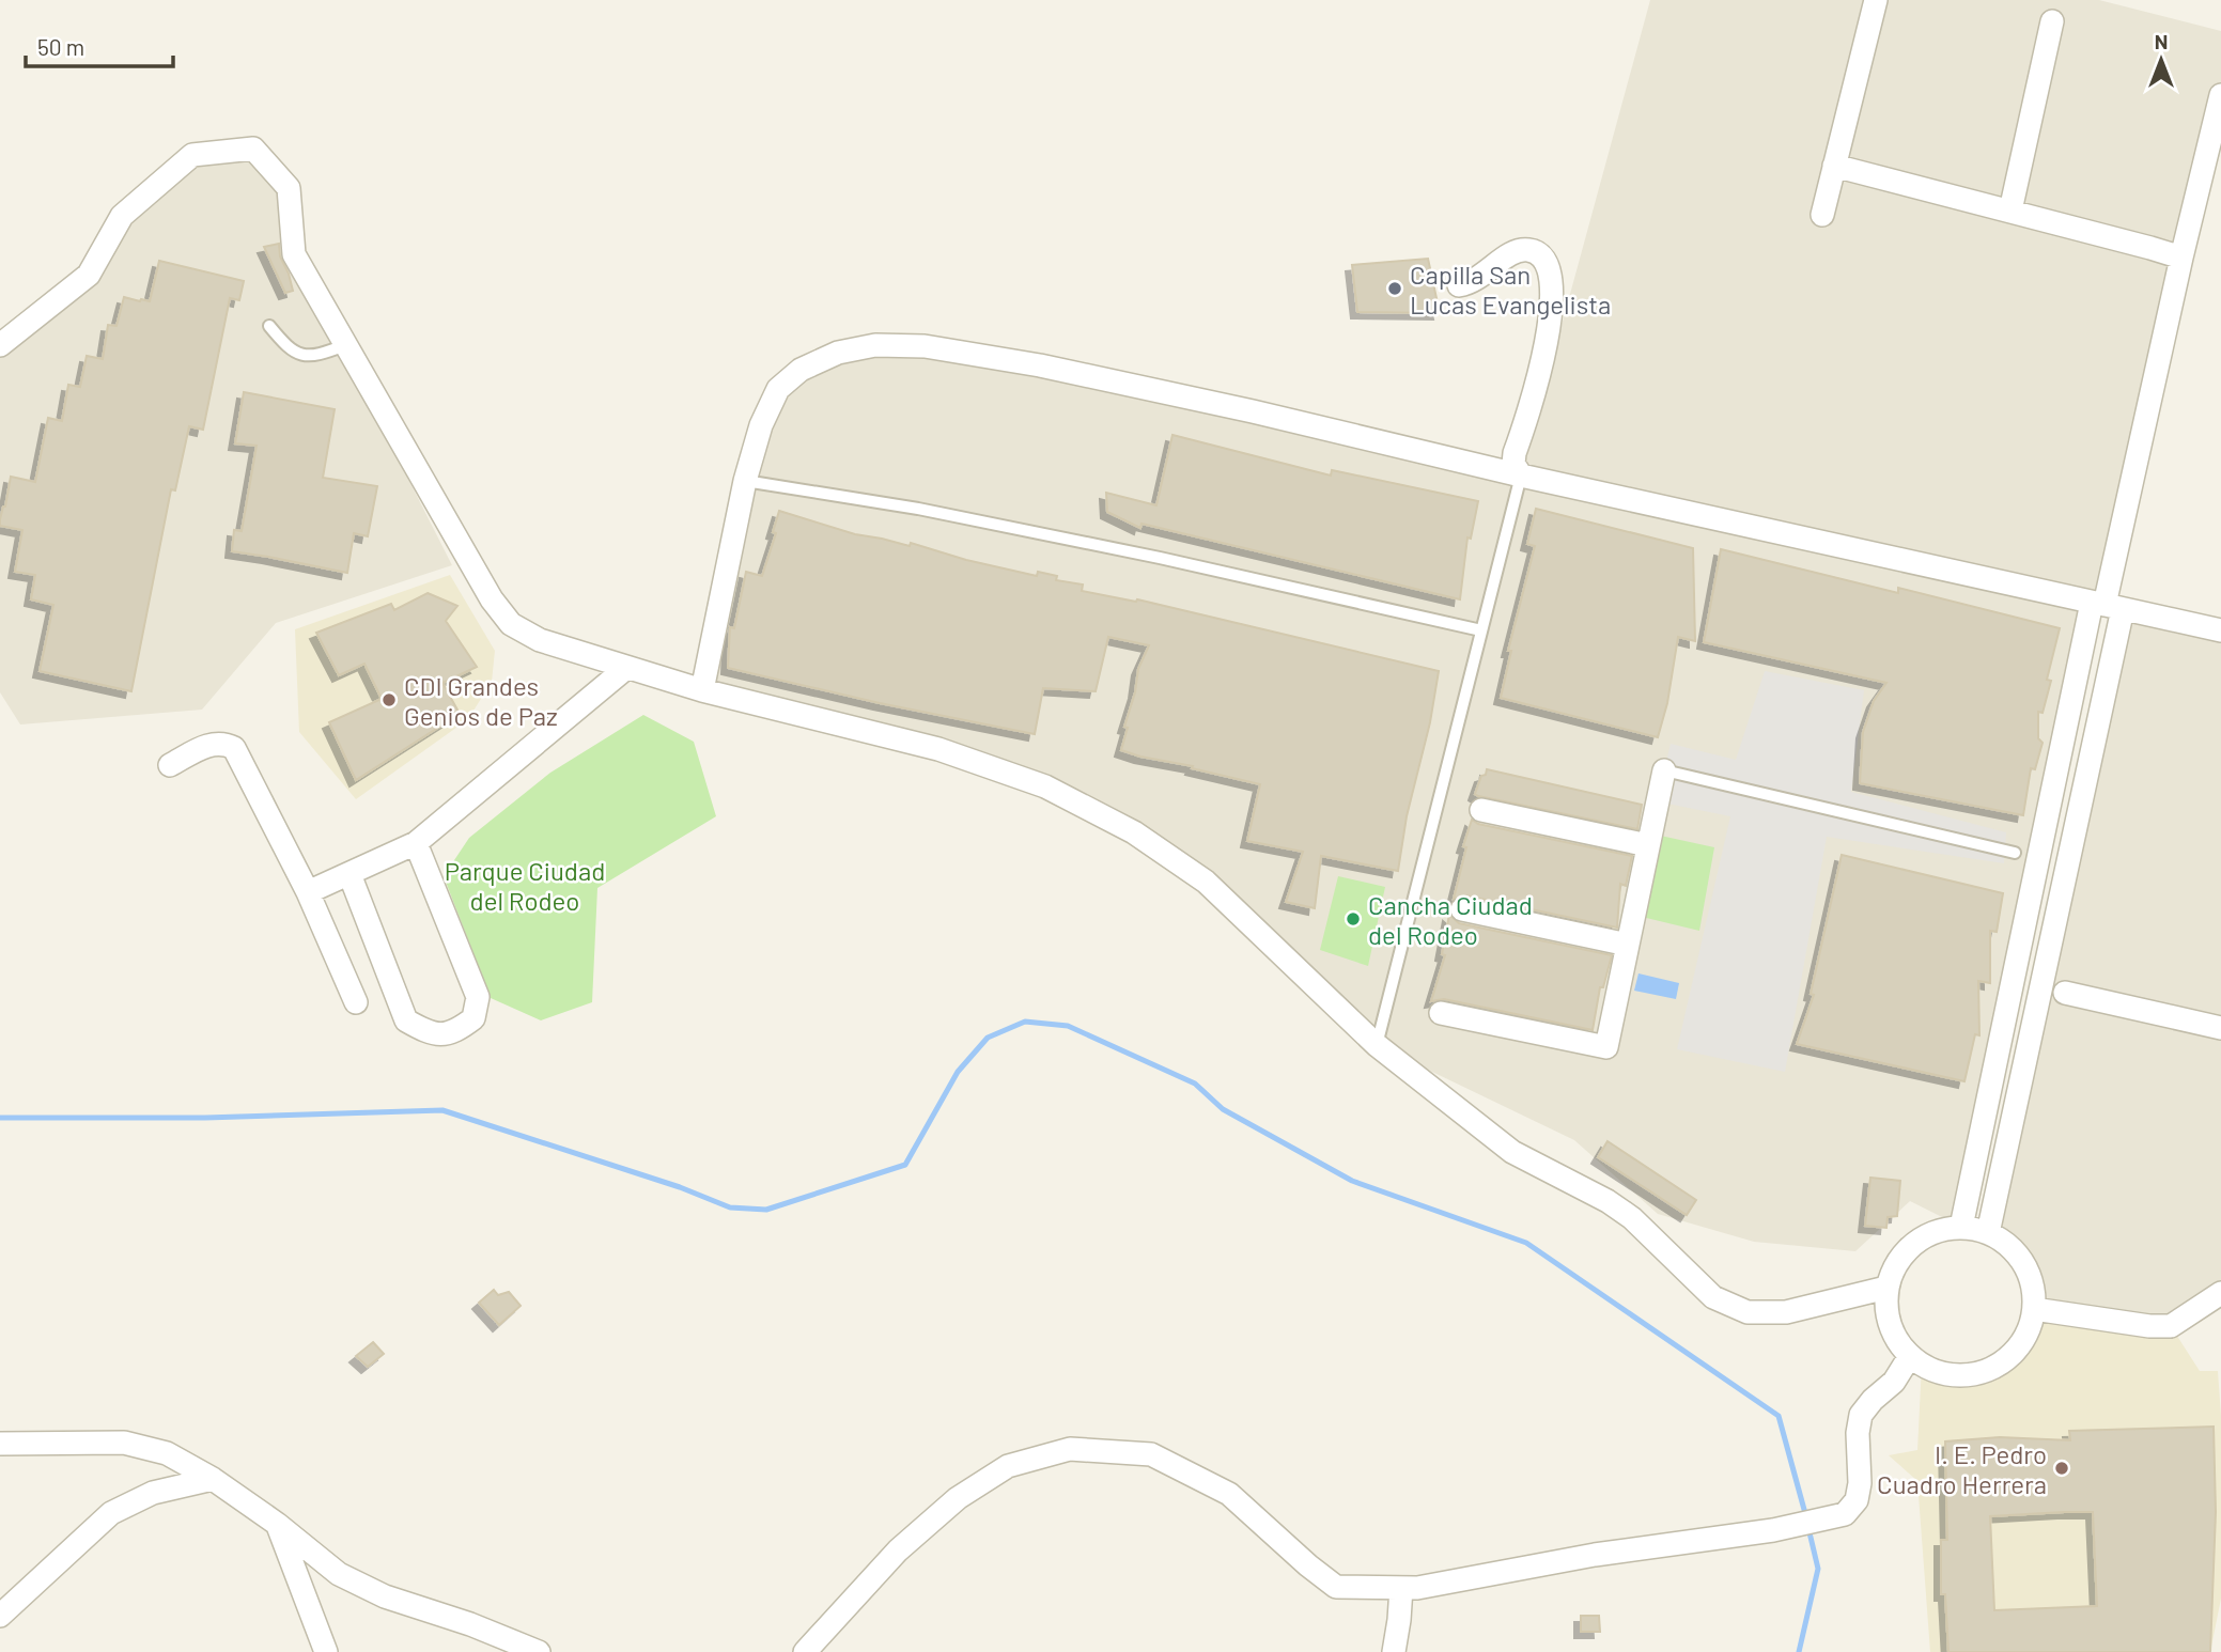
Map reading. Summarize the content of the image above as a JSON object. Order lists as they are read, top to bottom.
{
  "parks": ["Parque Ciudad del Rodeo"],
  "places": [
    "Capilla San Lucas Evangelista",
    "CDI Grandes Genios de Paz",
    "Cancha Ciudad del Rodeo",
    "I. E. Pedro Cuadro Herrera"
  ],
  "scale_bar": "50 m",
  "north": "top"
}
